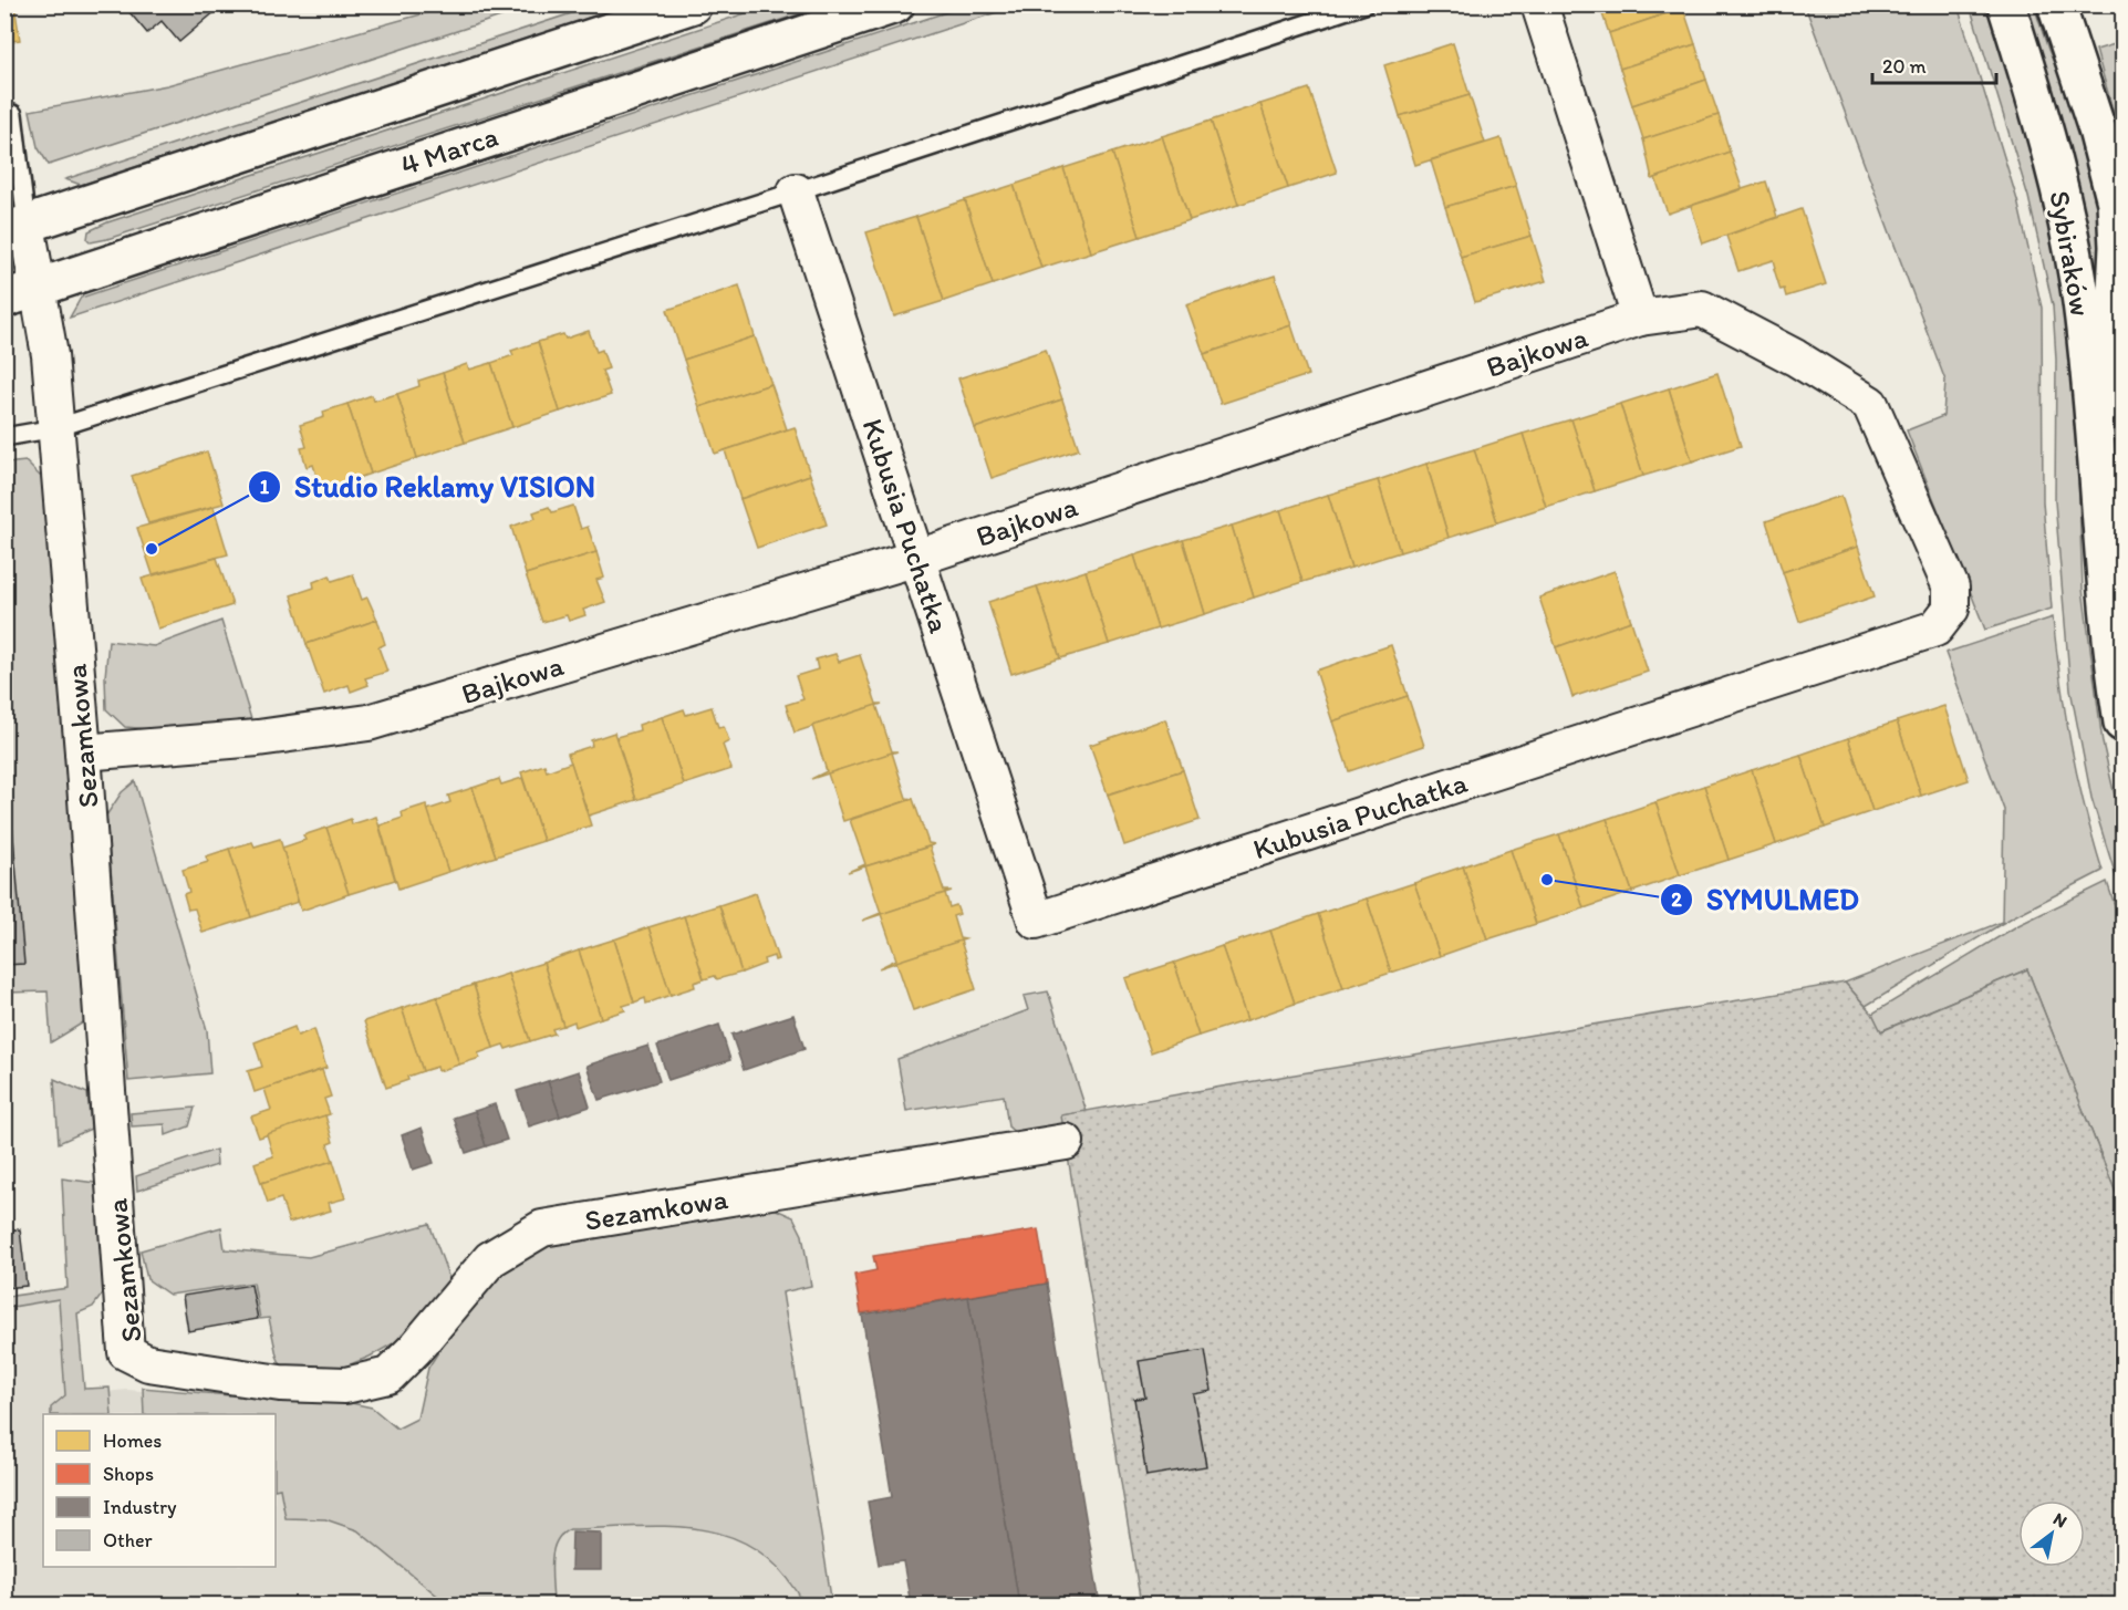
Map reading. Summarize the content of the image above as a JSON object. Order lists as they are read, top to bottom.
{
  "streets": {
    "main road": ["4 Marca", "Sybiraków"],
    "street": ["Bajkowa", "Kubusia Puchatka", "Sezamkowa"]
  },
  "crossings": [
    ["4 Marca", "Sezamkowa"],
    ["Bajkowa", "Kubusia Puchatka"],
    ["Bajkowa", "Sezamkowa"]
  ],
  "places": ["Studio Reklamy VISION", "SYMULMED"],
  "legend": [
    "Homes",
    "Shops",
    "Industry",
    "Other"
  ],
  "scale_bar": "20 m",
  "north": "top right"
}
